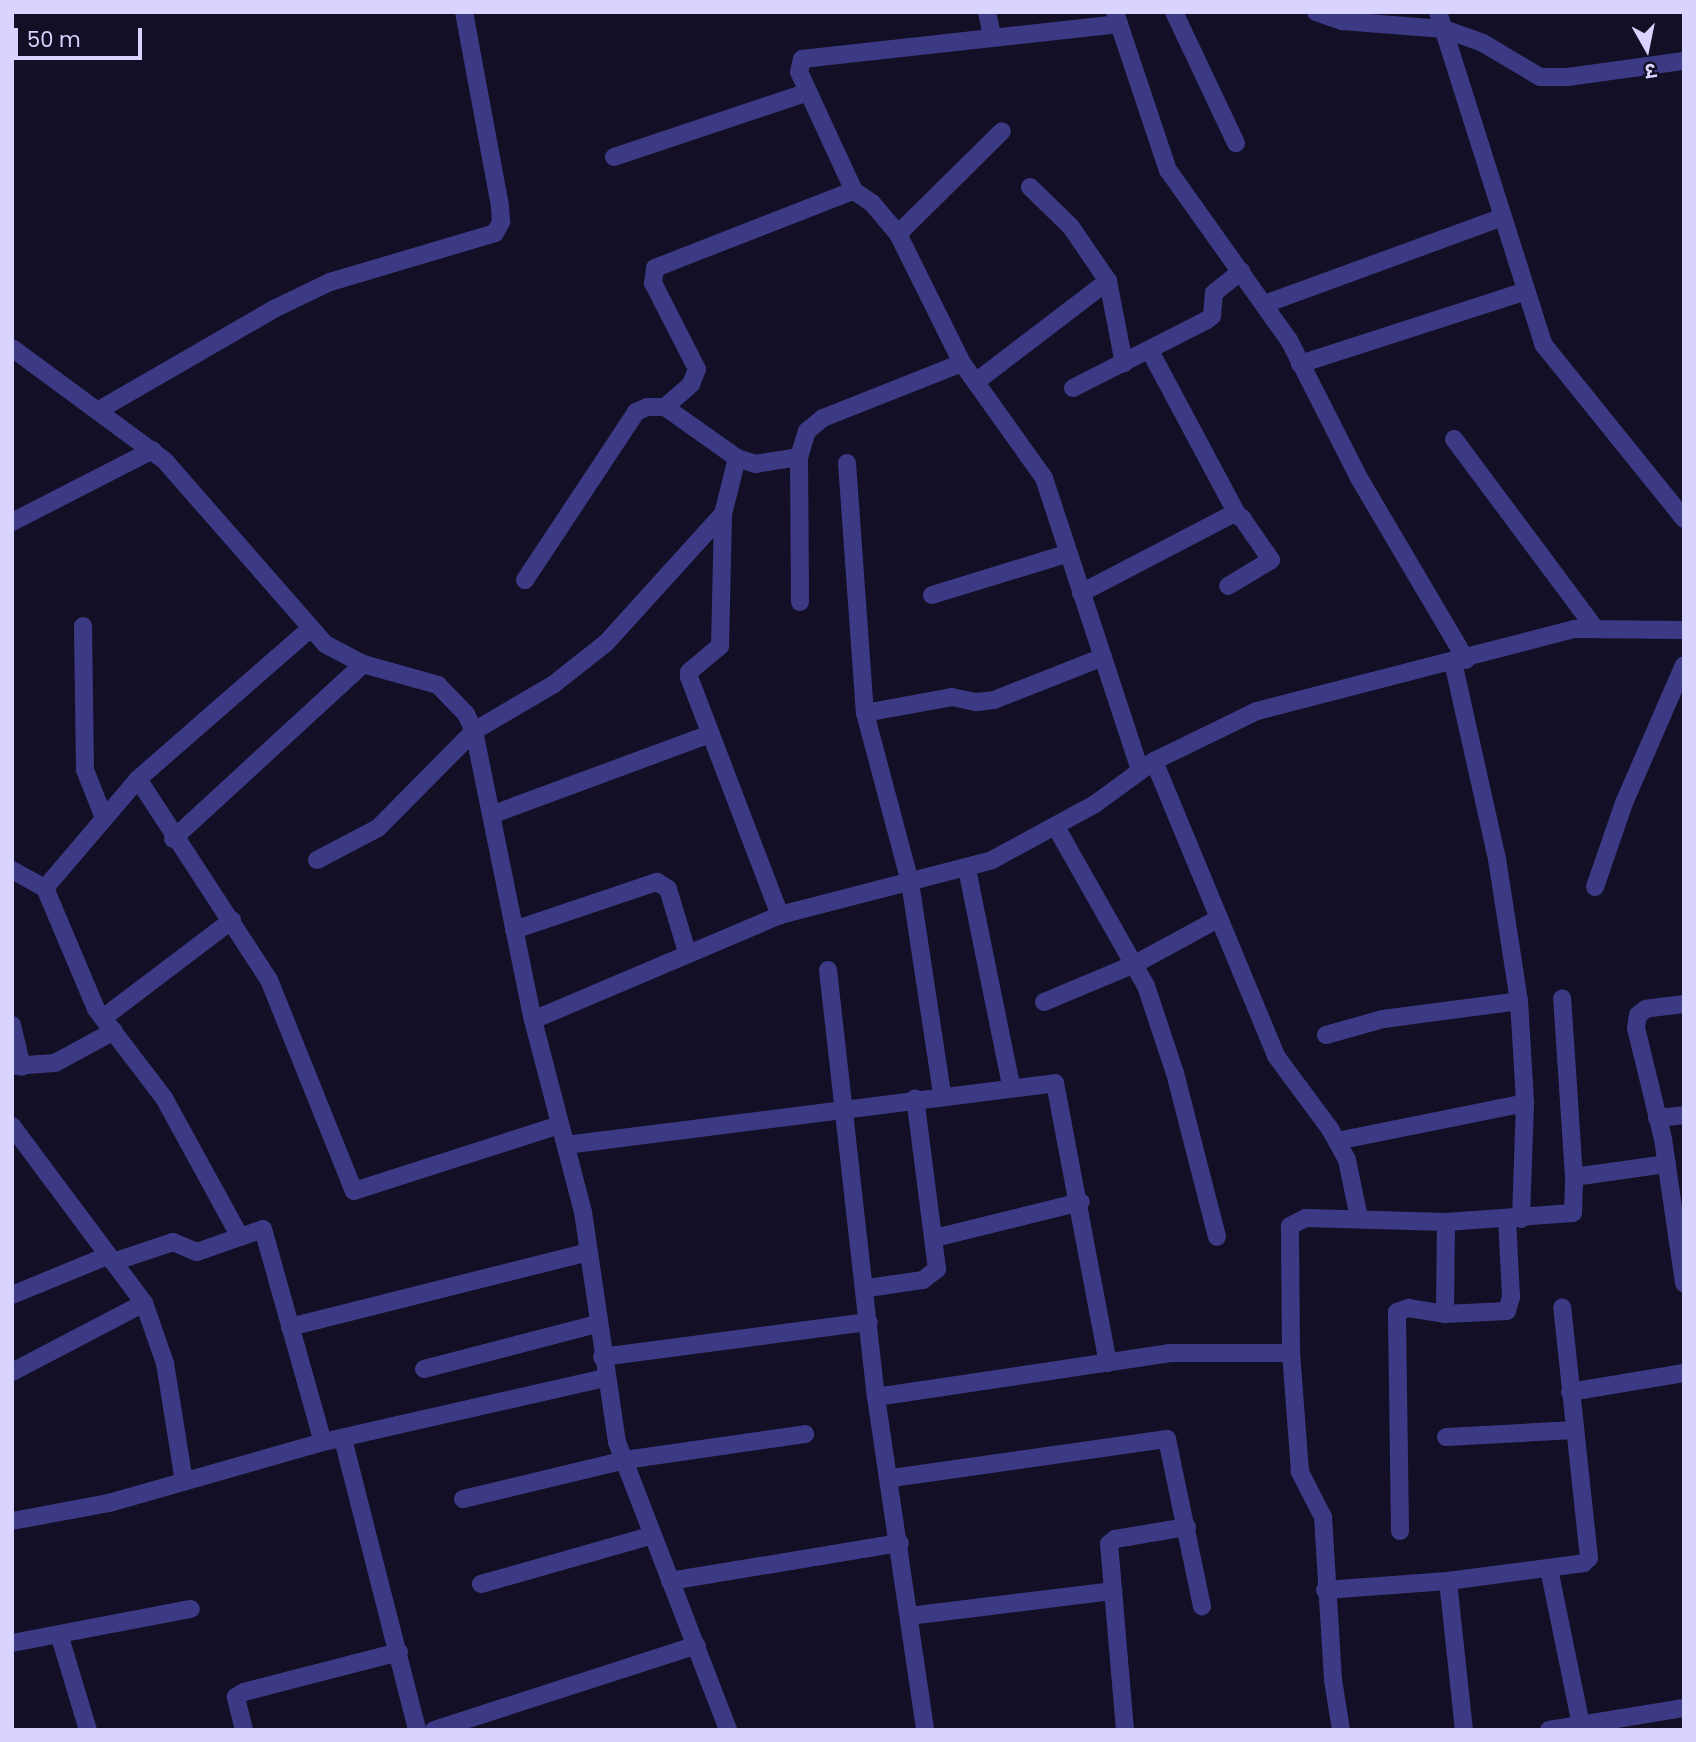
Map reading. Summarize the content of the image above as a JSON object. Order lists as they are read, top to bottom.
{
  "scale_bar": "50 m",
  "north": "bottom"
}
